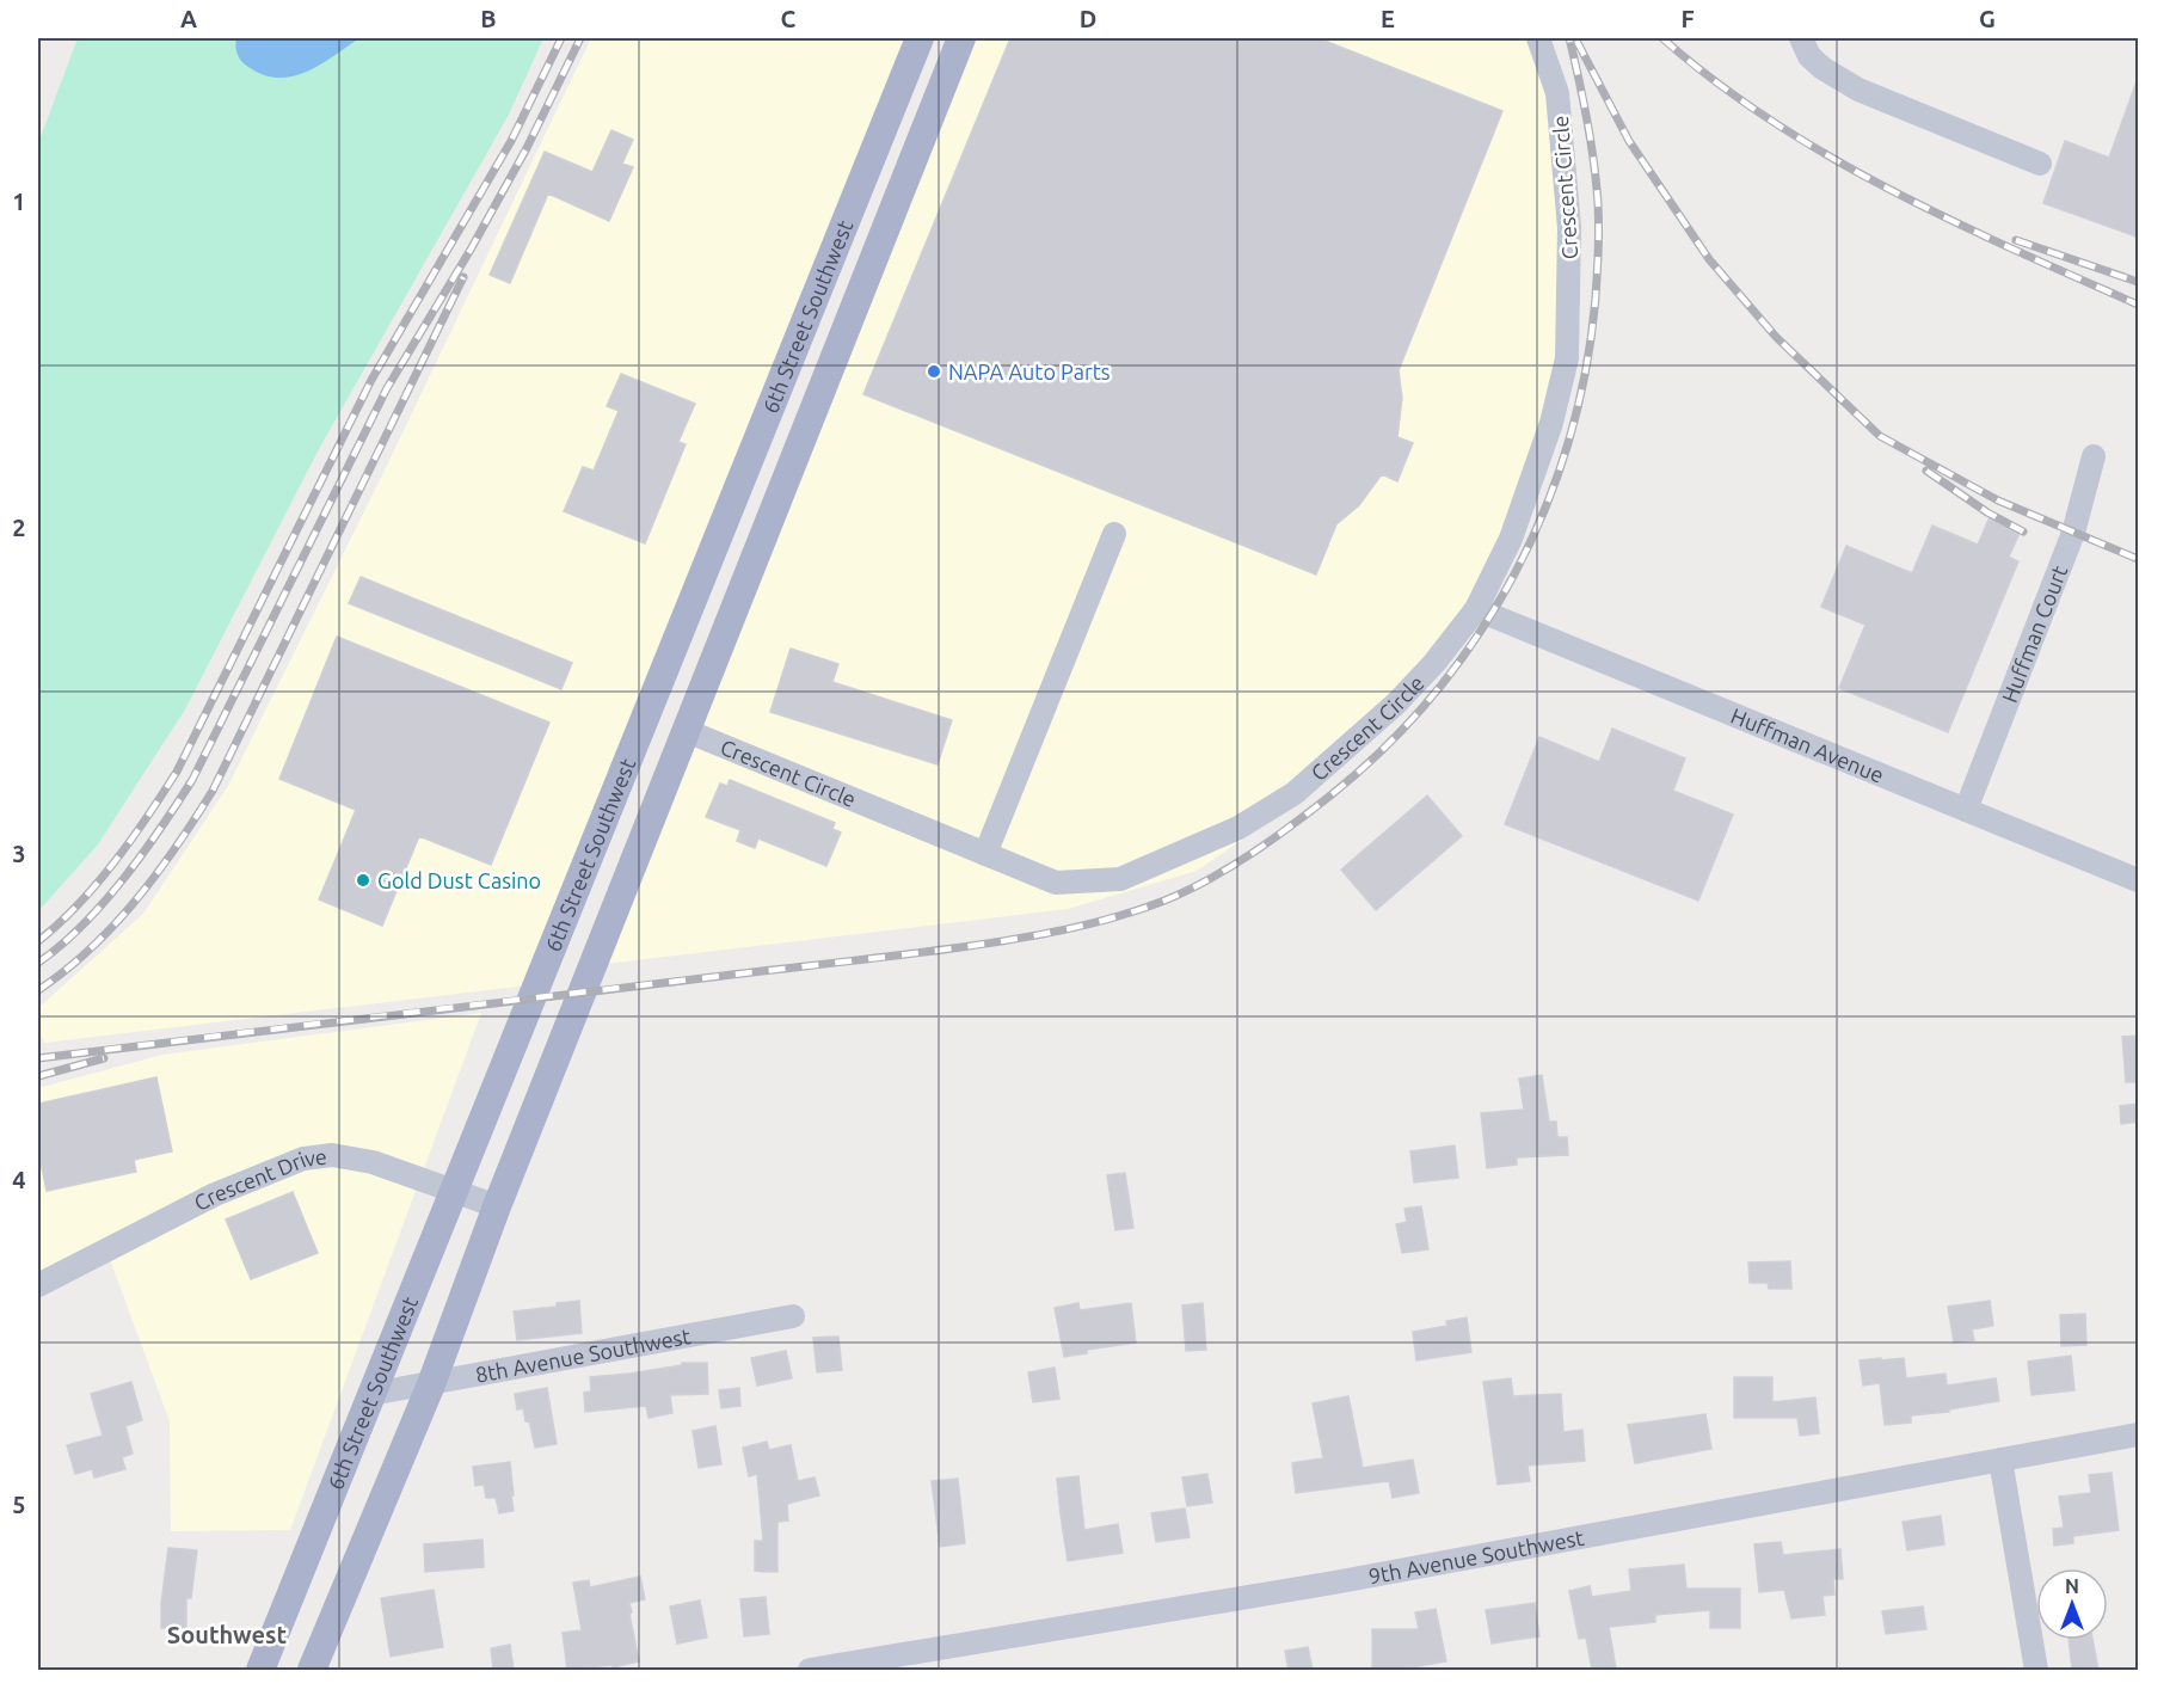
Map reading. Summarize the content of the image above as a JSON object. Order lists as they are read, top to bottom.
{
  "streets": {
    "main road": ["6th Street Southwest"],
    "street": [
      "Crescent Circle",
      "Huffman Court",
      "Huffman Avenue",
      "Crescent Drive",
      "8th Avenue Southwest",
      "9th Avenue Southwest"
    ]
  },
  "crossings": [
    ["Crescent Circle", "6th Street Southwest"],
    ["Crescent Circle", "Huffman Avenue"],
    ["6th Street Southwest", "Crescent Drive"],
    ["6th Street Southwest", "8th Avenue Southwest"],
    ["Huffman Court", "Huffman Avenue"]
  ],
  "districts": ["Southwest"],
  "places": ["NAPA Auto Parts", "Gold Dust Casino"],
  "north": "top",
  "grid": {
    "columns": [
      "A",
      "B",
      "C",
      "D",
      "E",
      "F",
      "G"
    ],
    "rows": [
      "1",
      "2",
      "3",
      "4",
      "5"
    ]
  }
}
